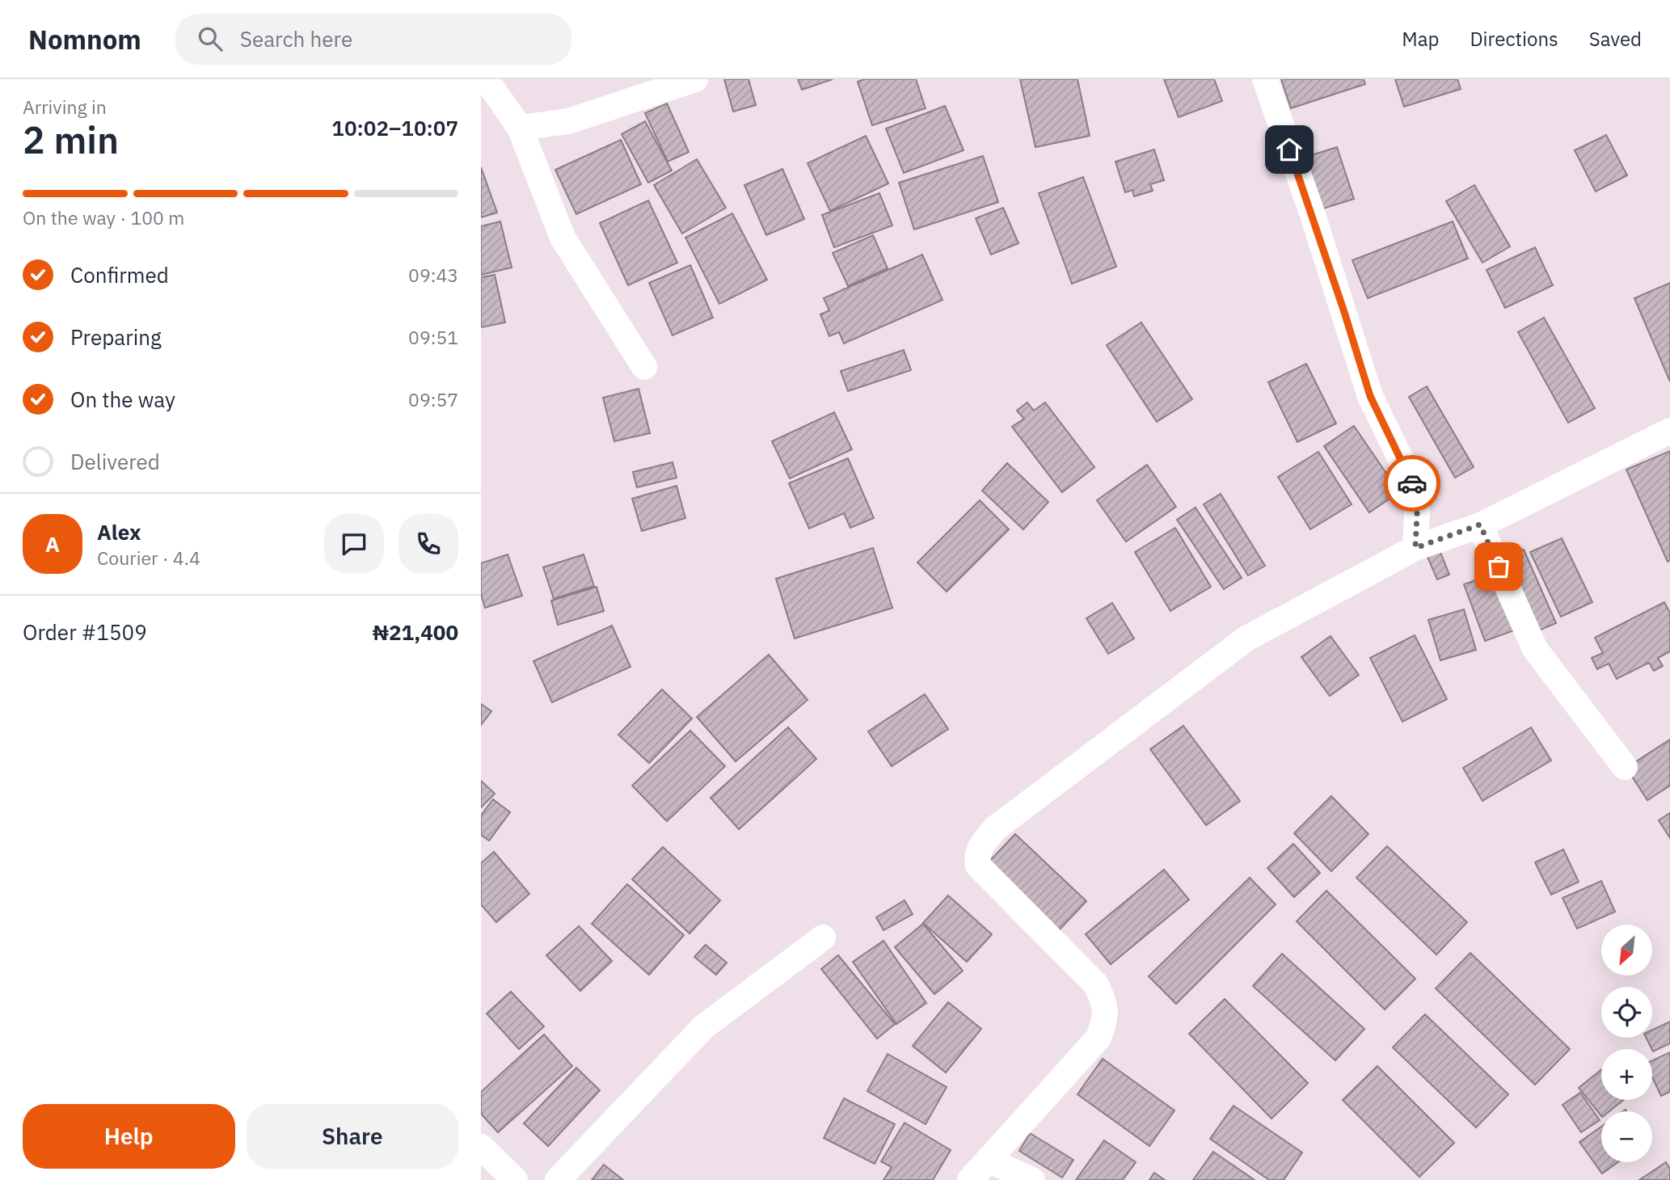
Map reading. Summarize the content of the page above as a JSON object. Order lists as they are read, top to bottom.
{
  "north": "bottom left",
  "page": {
    "header": "Nomnom",
    "search": "Search here",
    "nav": ["Map", "Directions", "Saved"],
    "heading": ["2 min", "Arriving in", "10:02–10:07"],
    "panel": [
      "Alex",
      "Courier · 4.4",
      "Order #1509",
      "₦21,400"
    ],
    "bar": "On the way · 100 m",
    "list": [
      ["Confirmed", "09:43"],
      ["Preparing", "09:51"],
      ["On the way", "09:57"],
      "Delivered"
    ],
    "round": "A",
    "map_buttons": ["+", "−"],
    "buttons": ["Help", "Share"]
  }
}
